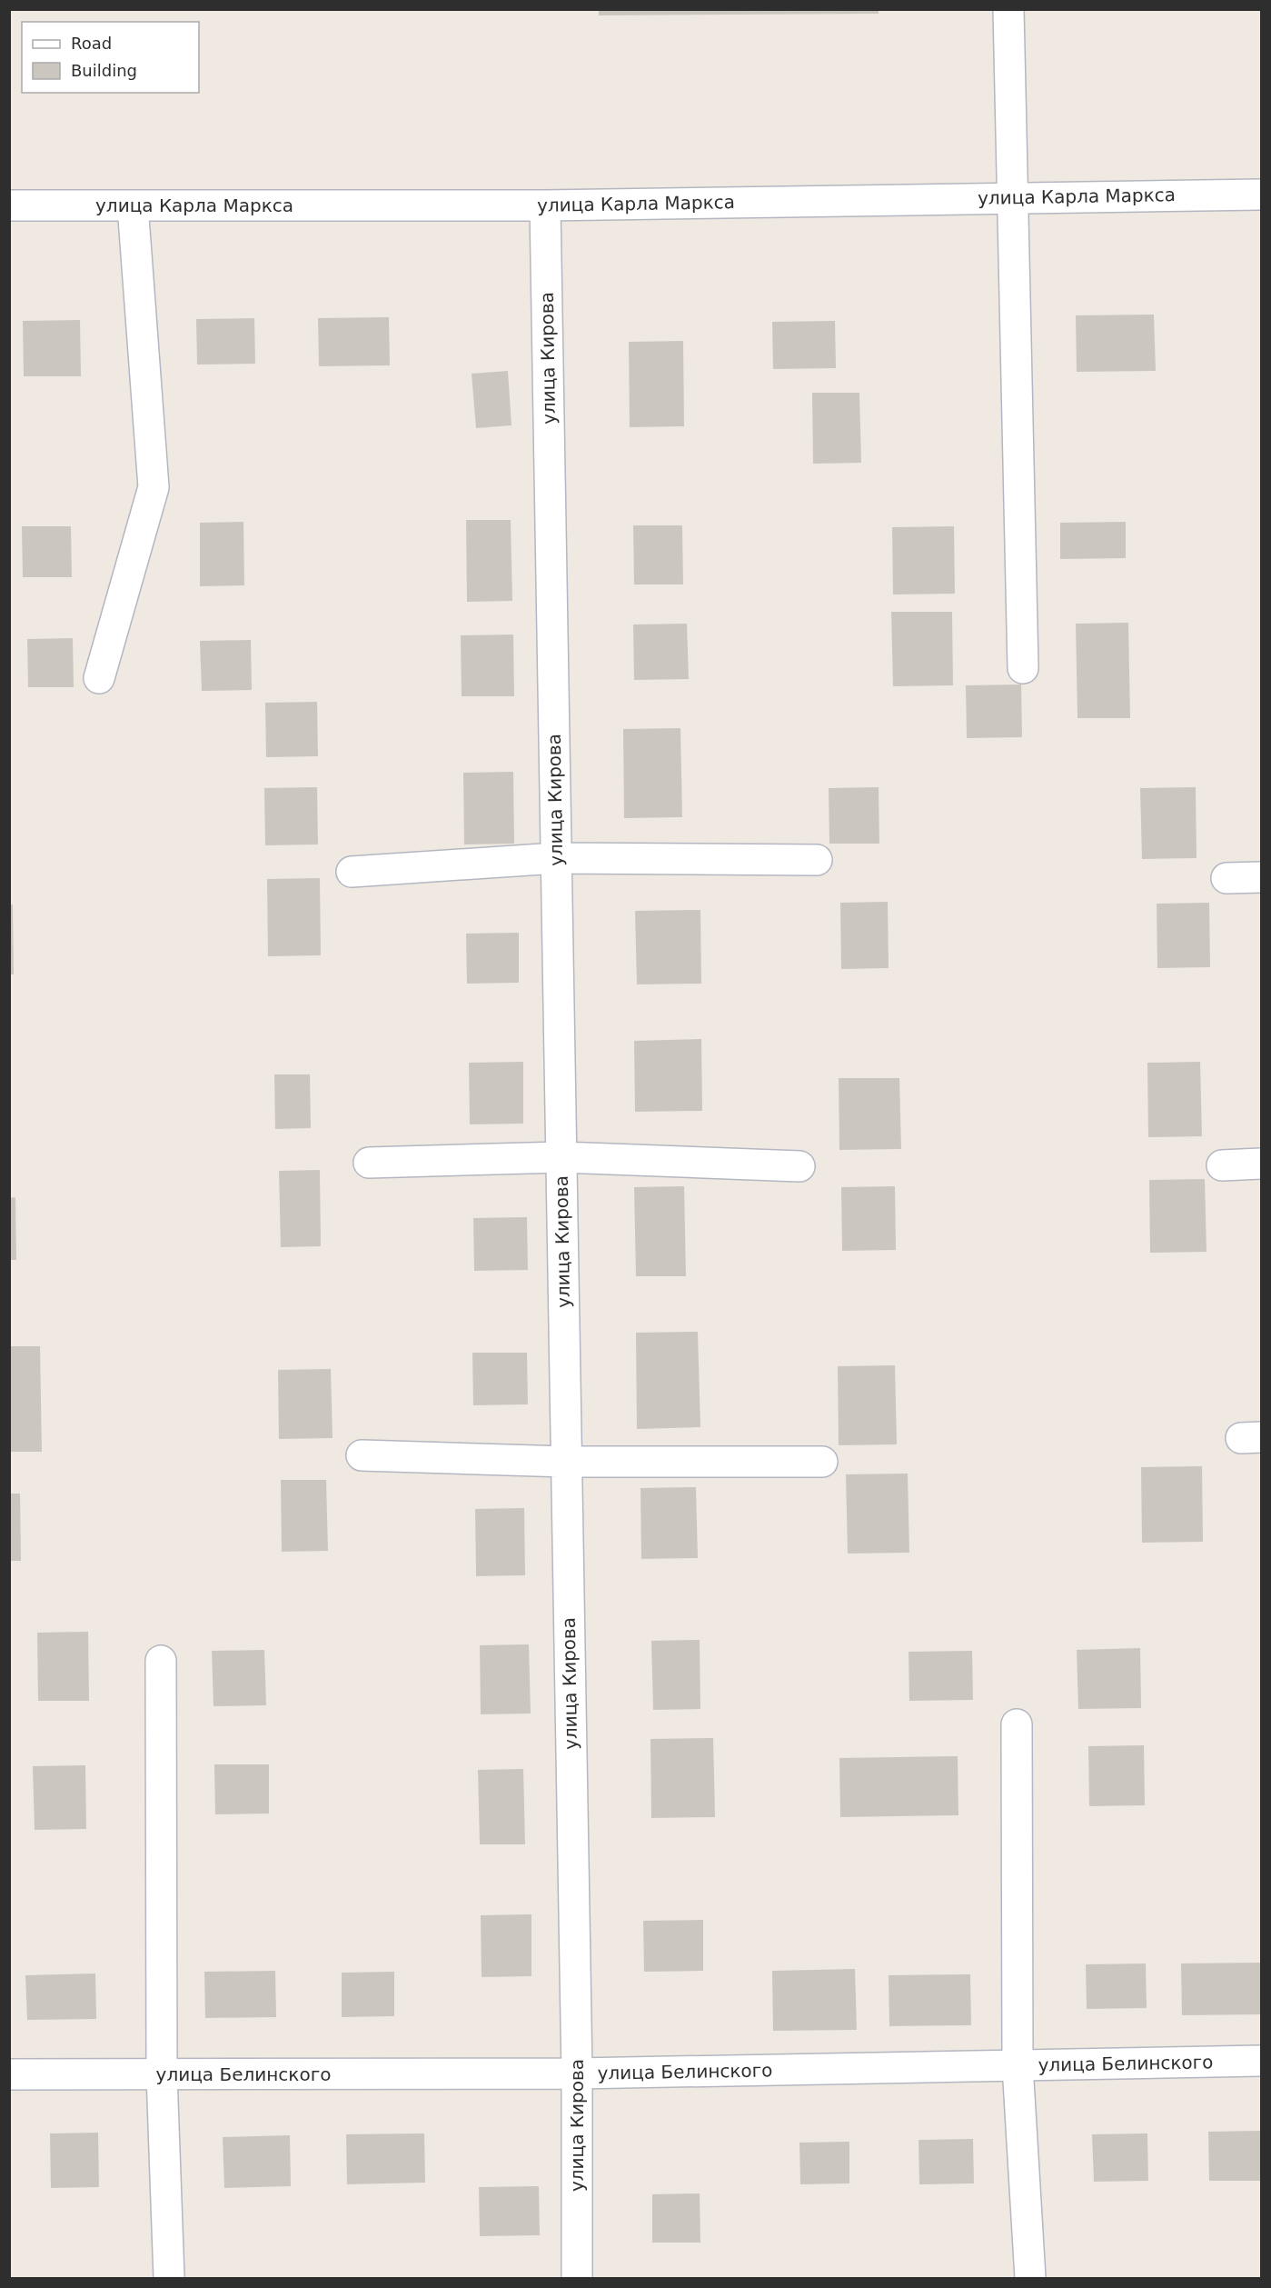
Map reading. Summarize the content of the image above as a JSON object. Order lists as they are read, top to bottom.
{
  "streets": {
    "street": ["улица Карла Маркса", "улица Кирова", "улица Белинского"]
  },
  "crossings": [
    ["улица Карла Маркса", "улица Кирова"],
    ["улица Кирова", "улица Белинского"]
  ],
  "legend": ["Road", "Building"]
}
